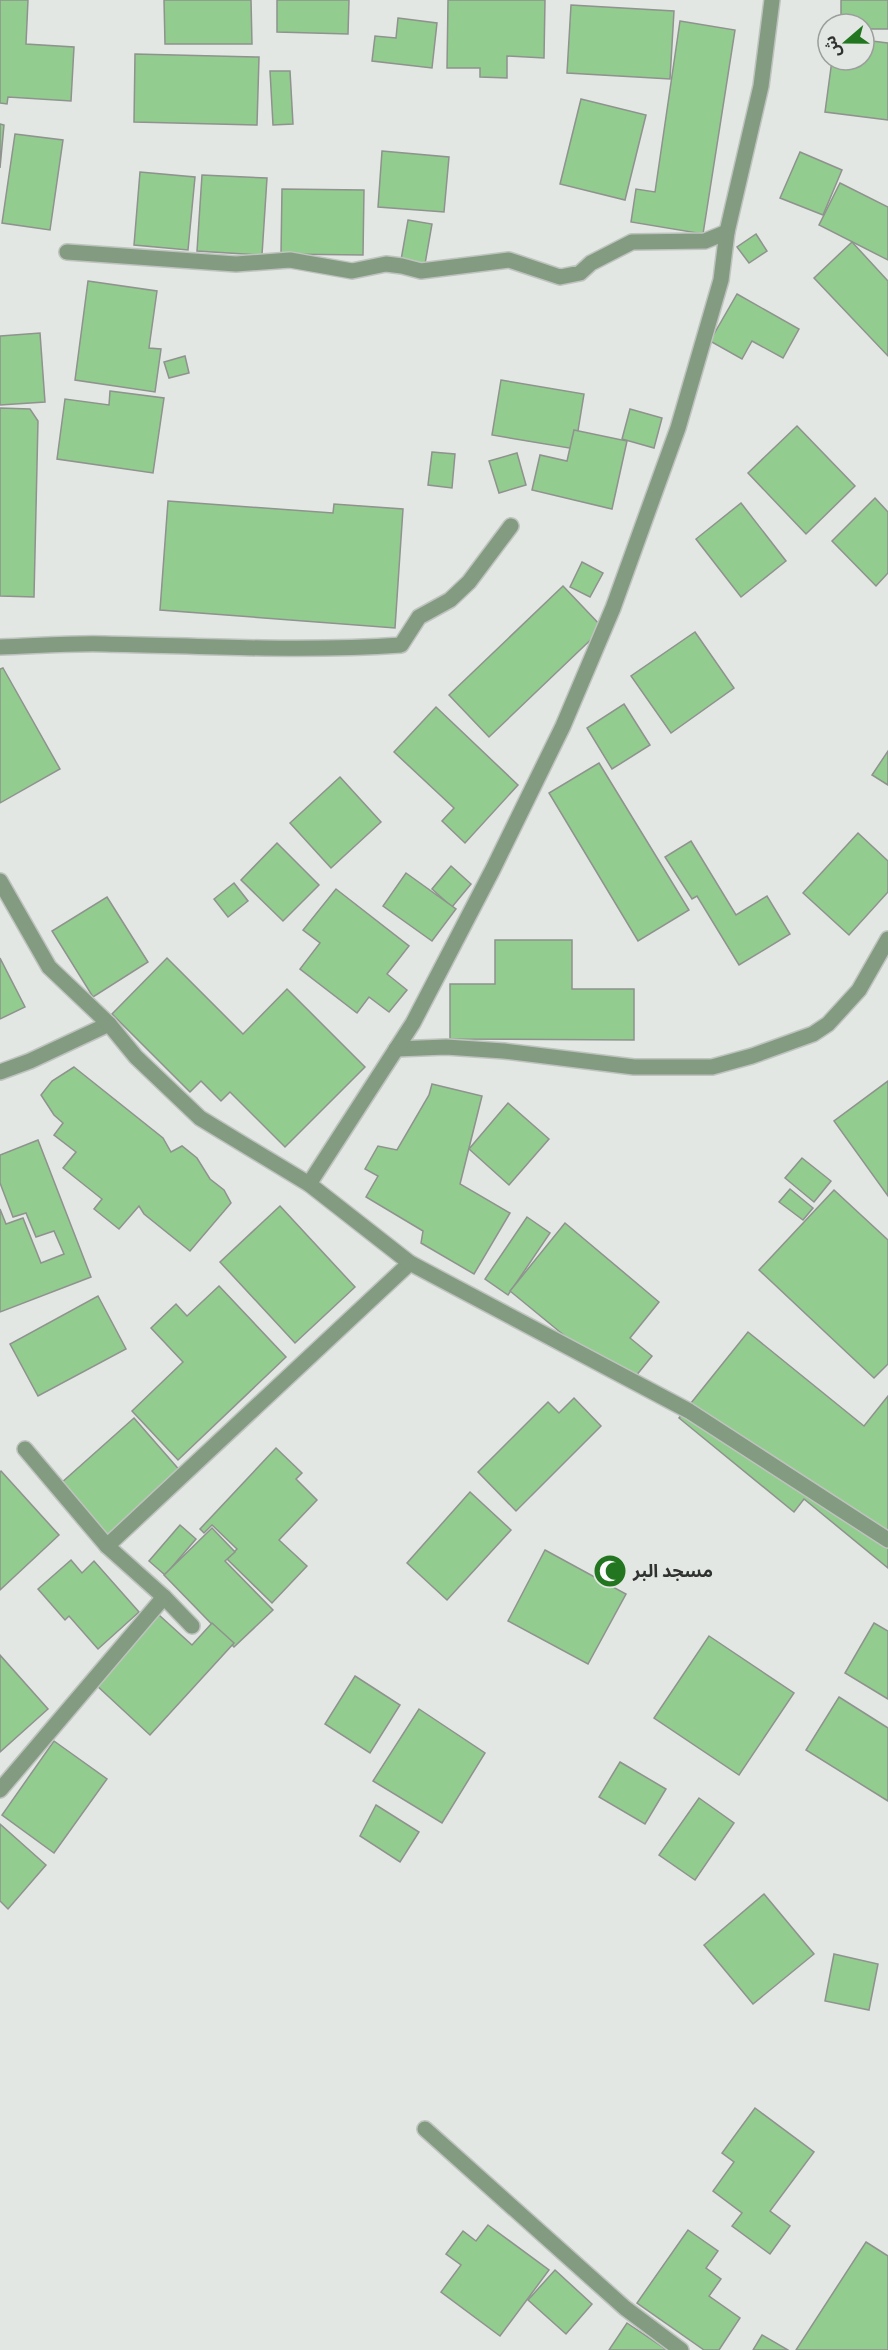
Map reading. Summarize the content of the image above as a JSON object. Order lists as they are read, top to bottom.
{
  "places": {
    "mosque": ["مسجد البر"]
  },
  "north": "left"
}
